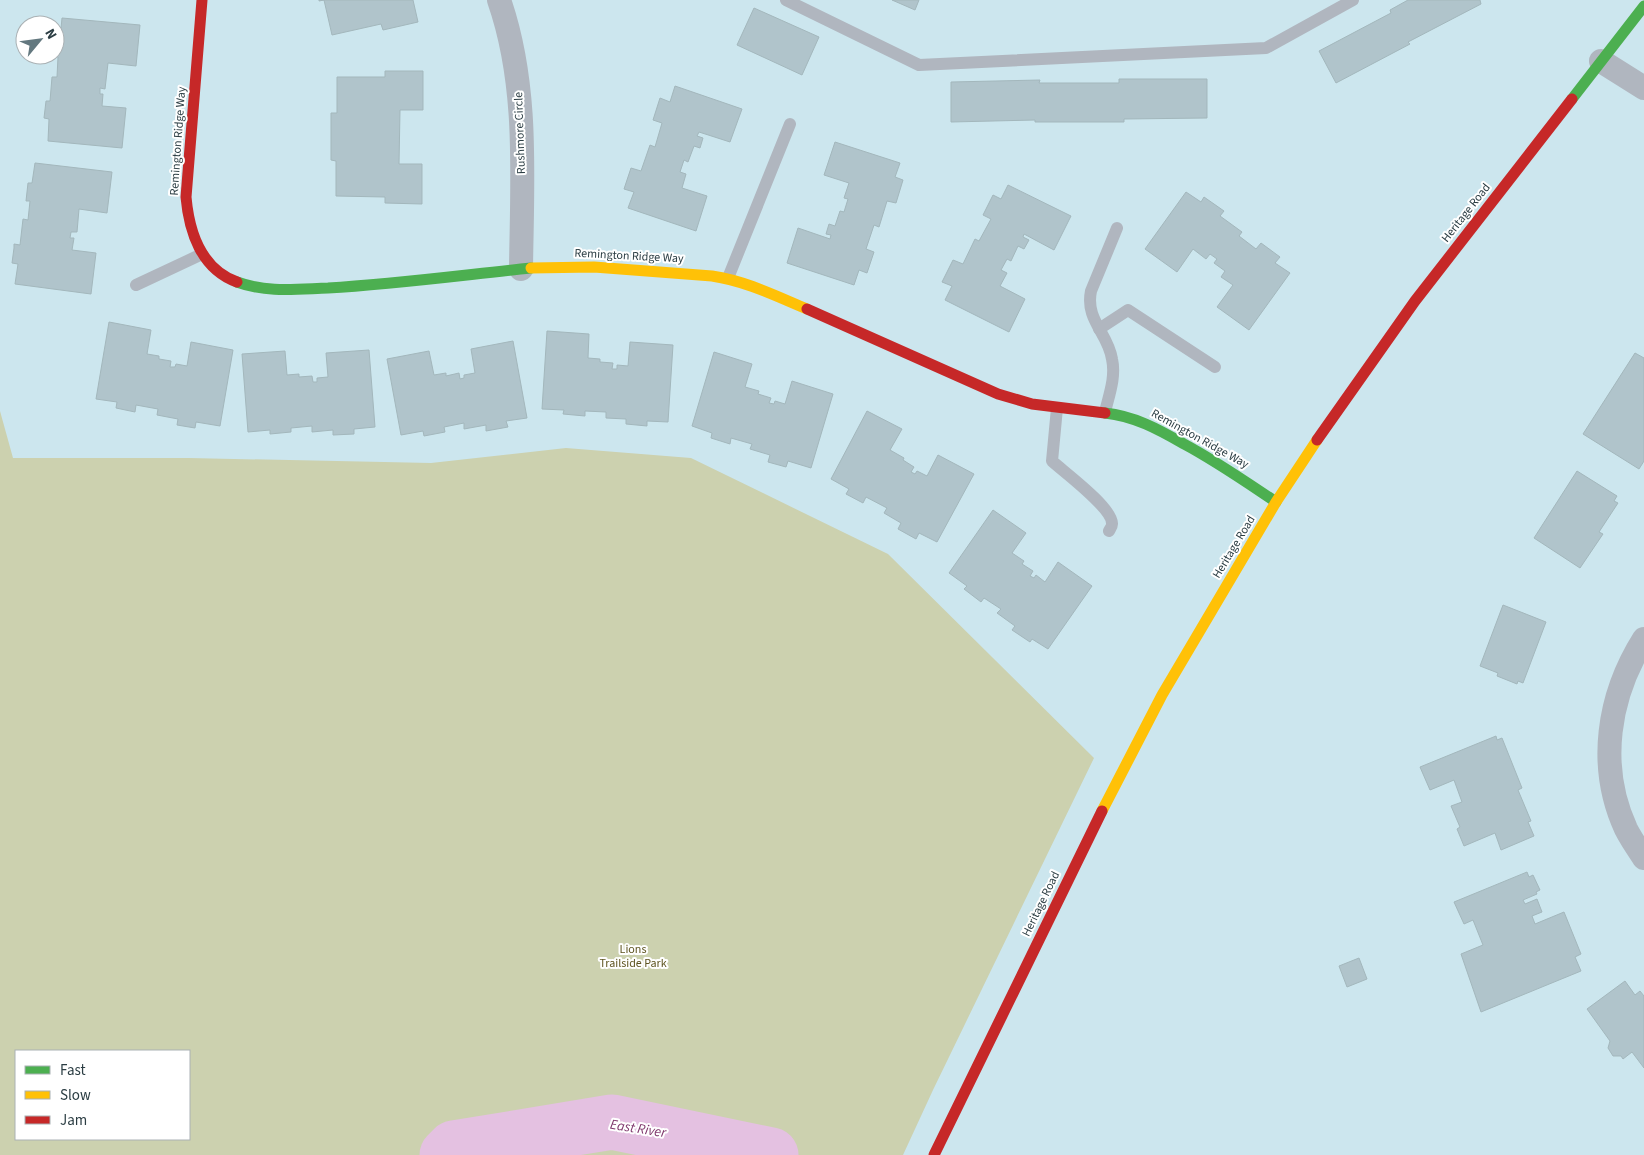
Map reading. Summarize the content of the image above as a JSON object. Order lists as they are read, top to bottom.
{
  "streets": {
    "street": ["Rushmore Circle", "Remington Ridge Way", "Heritage Road"]
  },
  "crossings": [
    ["Rushmore Circle", "Remington Ridge Way"],
    ["Remington Ridge Way", "Heritage Road"]
  ],
  "water": ["East River"],
  "parks": ["Lions Trailside Park"],
  "legend": ["Fast", "Slow", "Jam"],
  "north": "top right"
}
